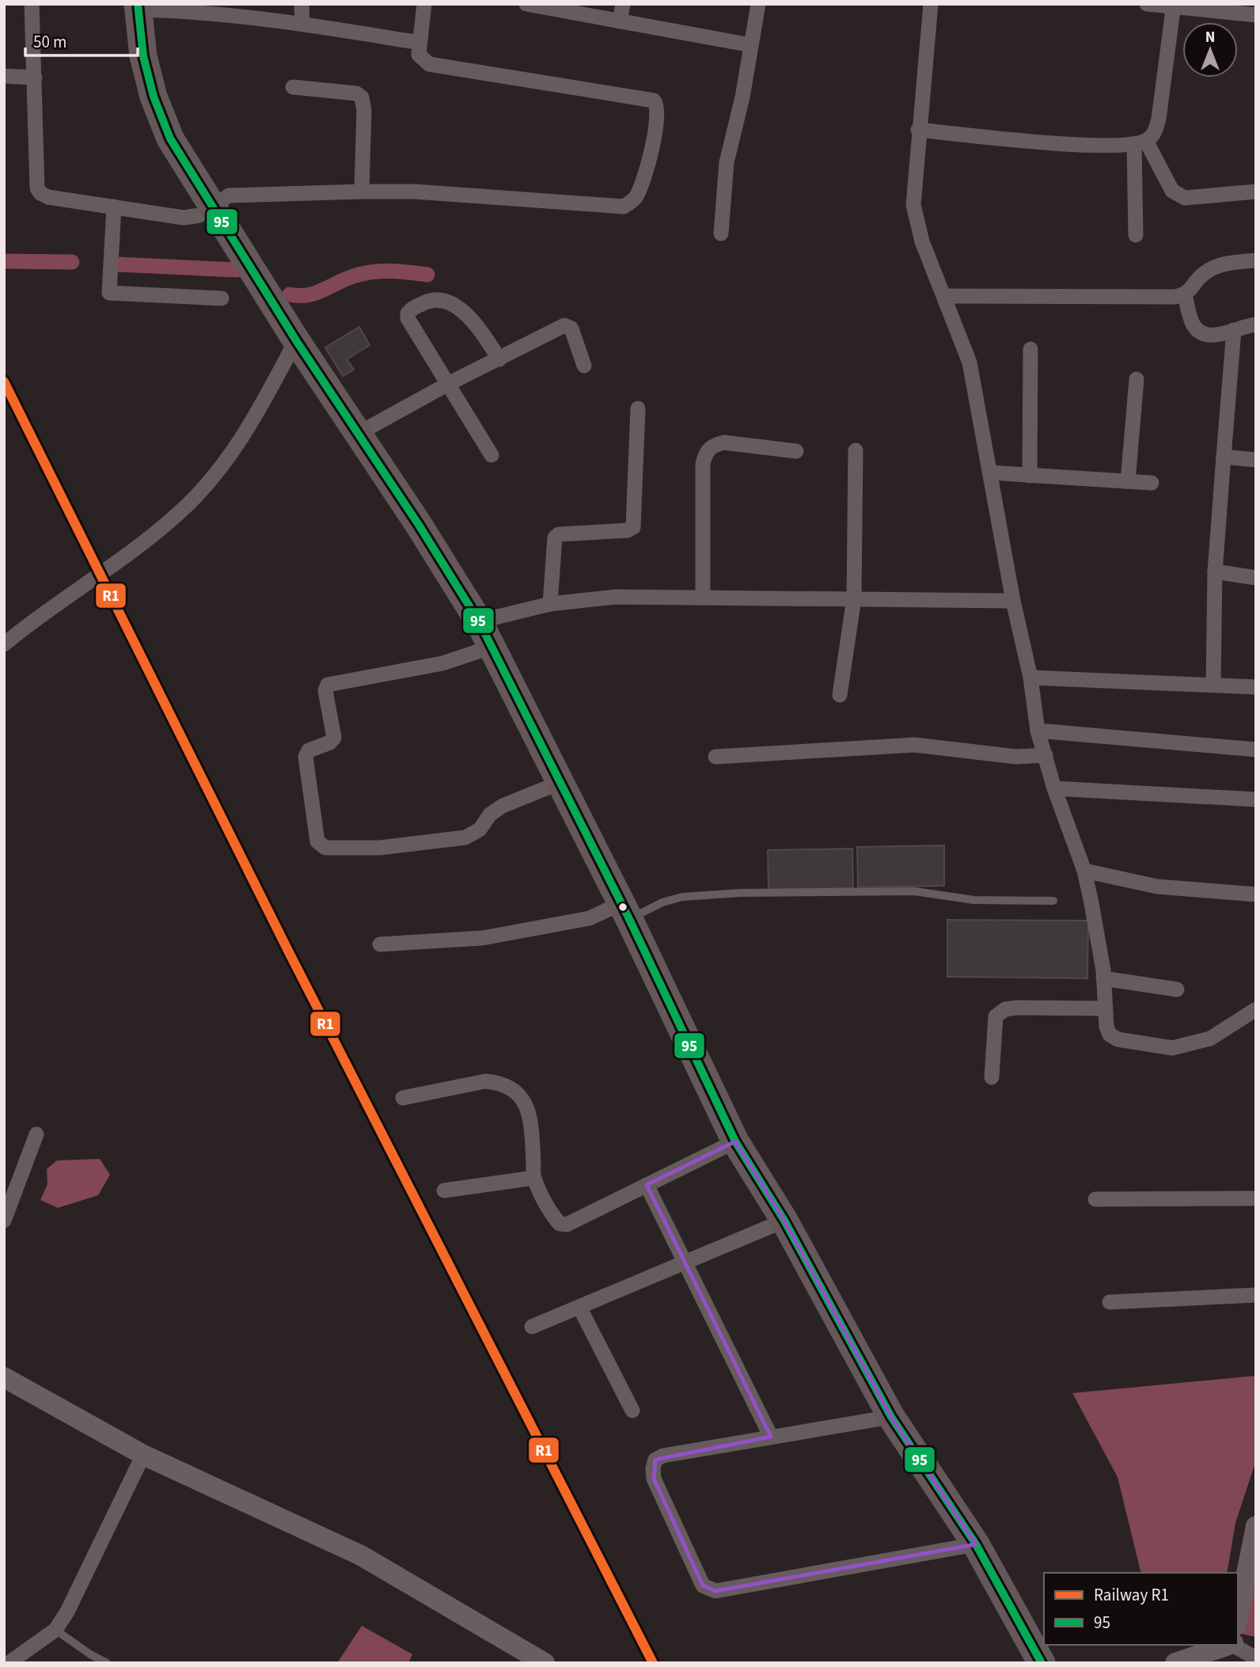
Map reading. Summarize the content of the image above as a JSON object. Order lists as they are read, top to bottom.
{
  "lines": ["transit line 95", "rail line R1"],
  "legend": ["Railway R1", "95"],
  "scale_bar": "50 m",
  "north": "top"
}
